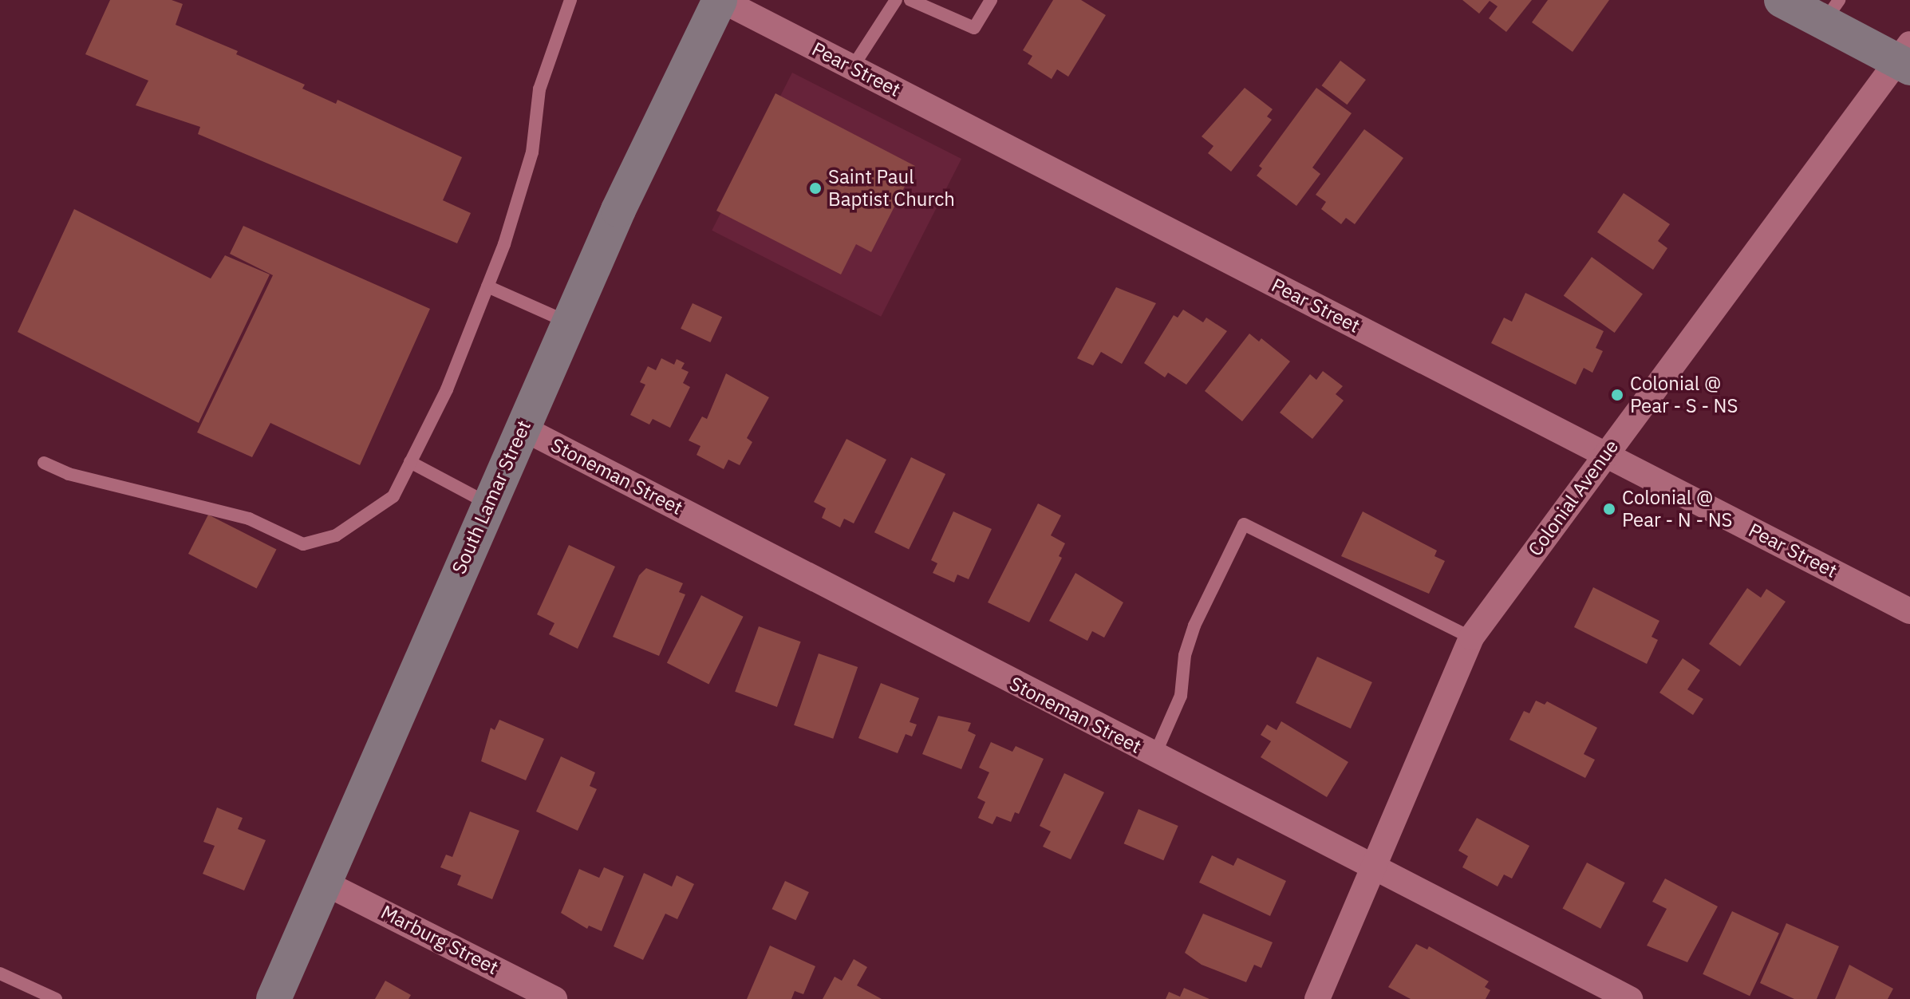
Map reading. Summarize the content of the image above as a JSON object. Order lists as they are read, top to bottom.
{
  "streets": {
    "main road": ["South Lamar Street"],
    "street": [
      "Pear Street",
      "Stoneman Street",
      "Colonial Avenue",
      "Marburg Street"
    ]
  },
  "crossings": [
    ["Pear Street", "South Lamar Street"],
    ["Pear Street", "Colonial Avenue"],
    ["Stoneman Street", "South Lamar Street"],
    ["Stoneman Street", "Colonial Avenue"],
    ["South Lamar Street", "Marburg Street"]
  ],
  "places": ["Saint Paul Baptist Church", "Colonial @ Pear - S - NS", "Colonial @ Pear - N - NS"]
}
